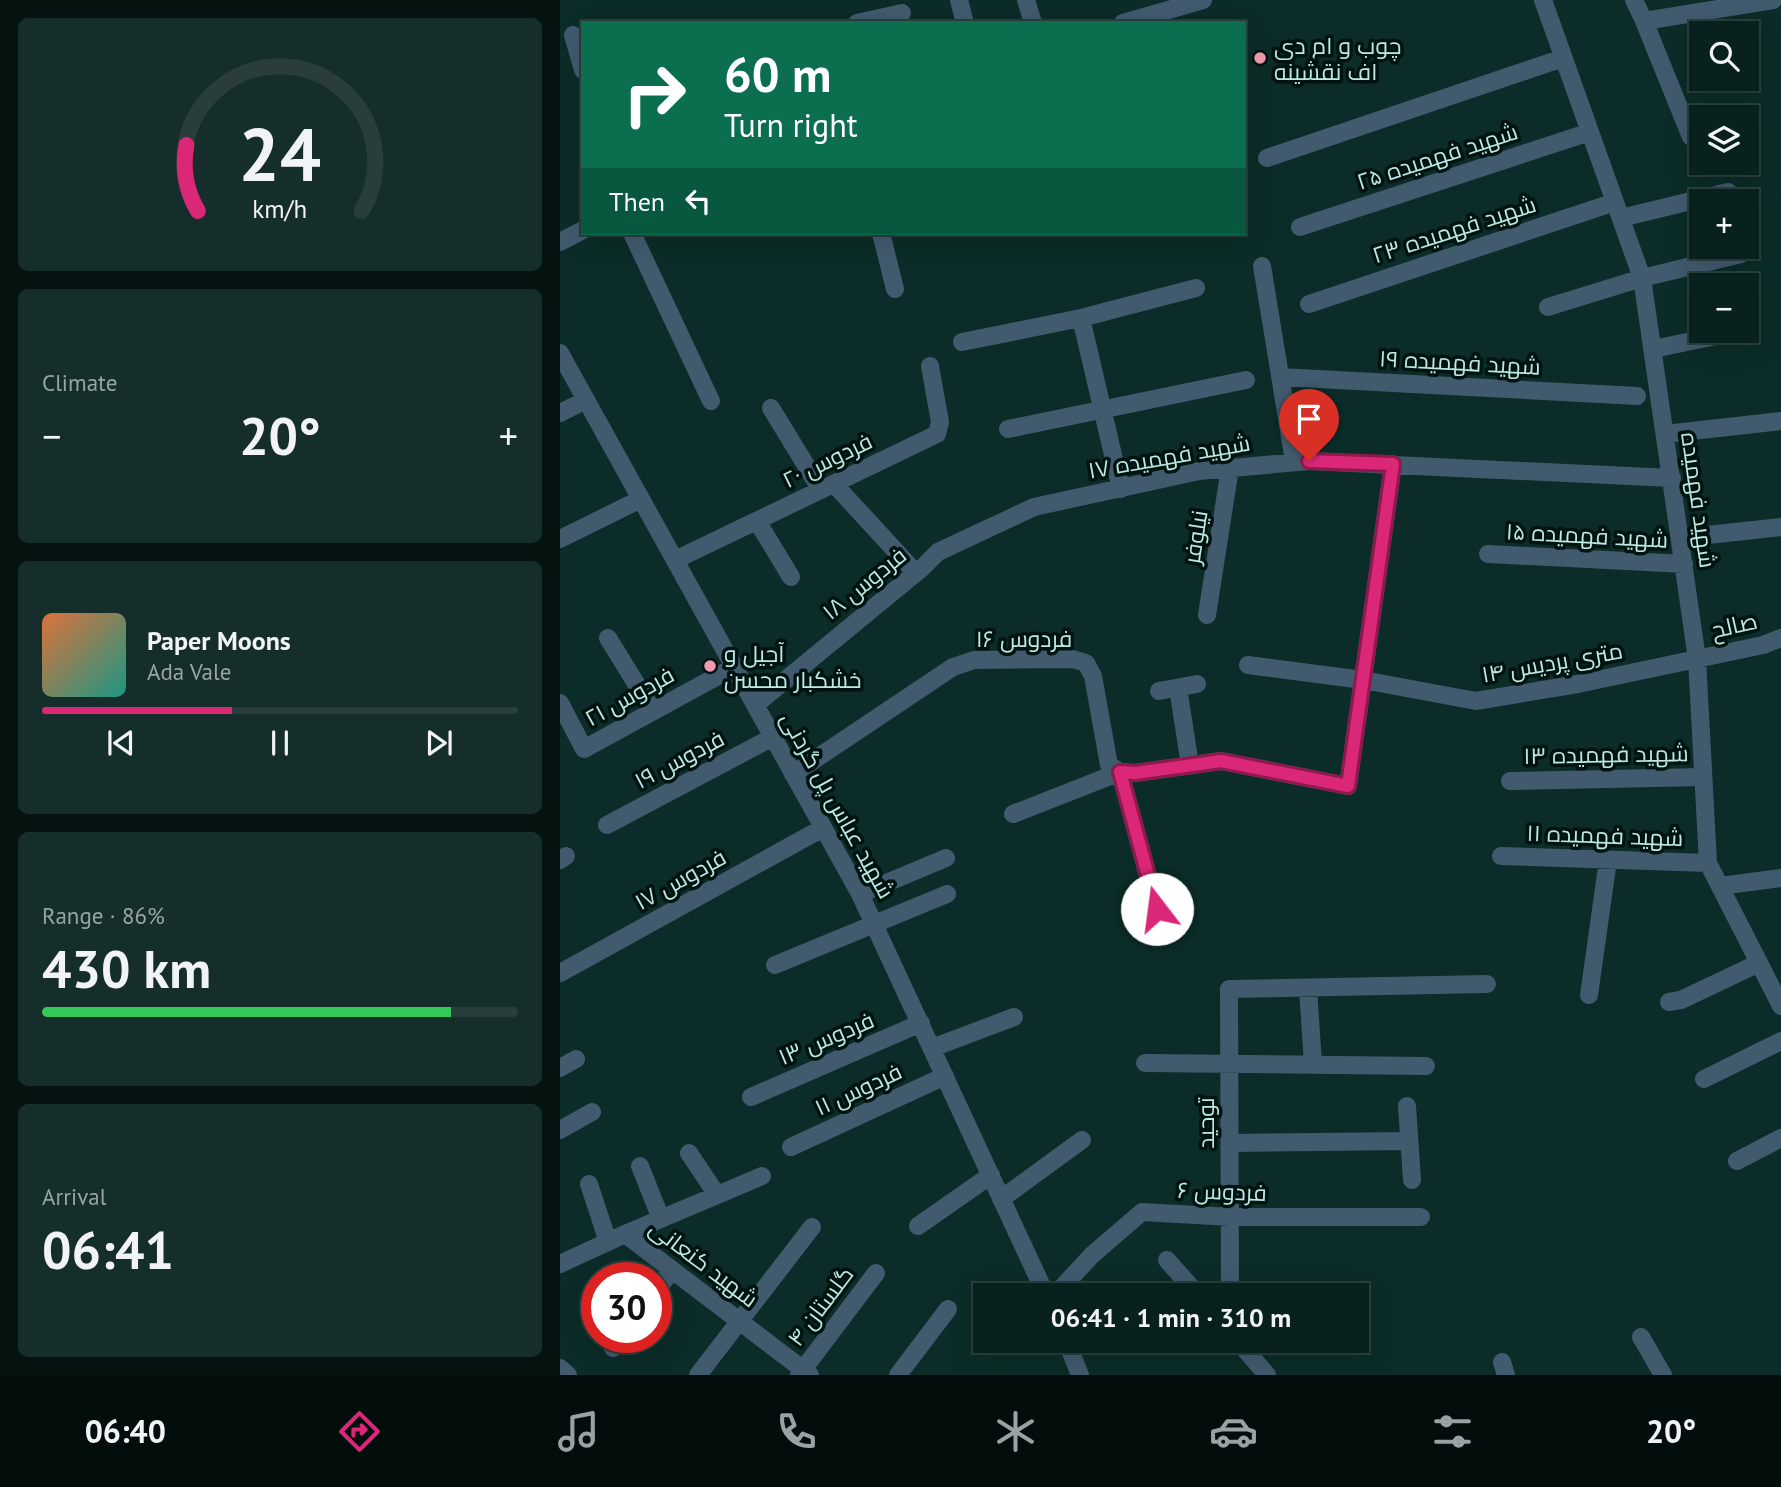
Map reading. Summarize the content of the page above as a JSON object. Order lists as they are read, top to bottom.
{
  "streets": {
    "street": [
      "شهید فهمیده ۲۵",
      "شهید فهمیده ۲۳",
      "شهید فهمیده ۱۹",
      "شهید فهمیده ۱۷",
      "فردوس ۲۰",
      "شهید فهمیده",
      "شهید فهمیده ۱۵",
      "نیلوفر",
      "فردوس ۱۸",
      "صالح",
      "فردوس ۱۶",
      "۱۴ متری پردیس",
      "فردوس ۲۱",
      "شهید فهمیده ۱۳",
      "فردوس ۱۹",
      "شهید عباس پل گردنی",
      "شهید فهمیده ۱۱",
      "فردوس ۱۷",
      "فردوس ۱۳",
      "فردوس ۱۱",
      "توحید",
      "فردوس ۶",
      "شهید کنعانی",
      "گلستان ۴"
    ]
  },
  "crossings": [
    ["شهید فهمیده ۲۵", "شهید فهمیده"],
    ["شهید فهمیده ۲۳", "شهید فهمیده"],
    ["شهید فهمیده ۱۷", "شهید فهمیده"],
    ["شهید فهمیده ۱۷", "نیلوفر"],
    ["شهید فهمیده ۱۷", "فردوس ۱۸"],
    ["فردوس ۲۰", "شهید عباس پل گردنی"],
    ["شهید فهمیده", "شهید فهمیده ۱۵"],
    ["شهید فهمیده", "صالح"],
    ["شهید فهمیده", "۱۴ متری پردیس"],
    ["شهید فهمیده", "شهید فهمیده ۱۳"],
    ["شهید فهمیده", "شهید فهمیده ۱۱"],
    ["فردوس ۱۸", "شهید عباس پل گردنی"],
    ["صالح", "۱۴ متری پردیس"],
    ["فردوس ۱۶", "شهید عباس پل گردنی"],
    ["فردوس ۲۱", "شهید عباس پل گردنی"],
    ["فردوس ۱۹", "شهید عباس پل گردنی"],
    ["شهید عباس پل گردنی", "فردوس ۱۷"],
    ["شهید عباس پل گردنی", "فردوس ۱۳"],
    ["شهید عباس پل گردنی", "فردوس ۱۱"],
    ["توحید", "فردوس ۶"],
    ["شهید کنعانی", "گلستان ۴"]
  ],
  "places": ["چوب و ام دی اف نقشینه", "آجیل و خشکبار محسن"],
  "page": {
    "map_buttons": ["+", "−"],
    "turn": ["60 m", "Turn right"],
    "then": "Then",
    "tile": [
      "Climate",
      ["Range · 86%", "430 km"],
      ["Arrival", "06:41"]
    ],
    "heat": ["−", "20°", "+"],
    "song": ["Paper Moons", "Ada Vale"],
    "limit": "30",
    "trip": "06:41 · 1 min · 310 m",
    "tabs": ["06:40", "20°"],
    "gauge": ["24", "km/h"]
  }
}
